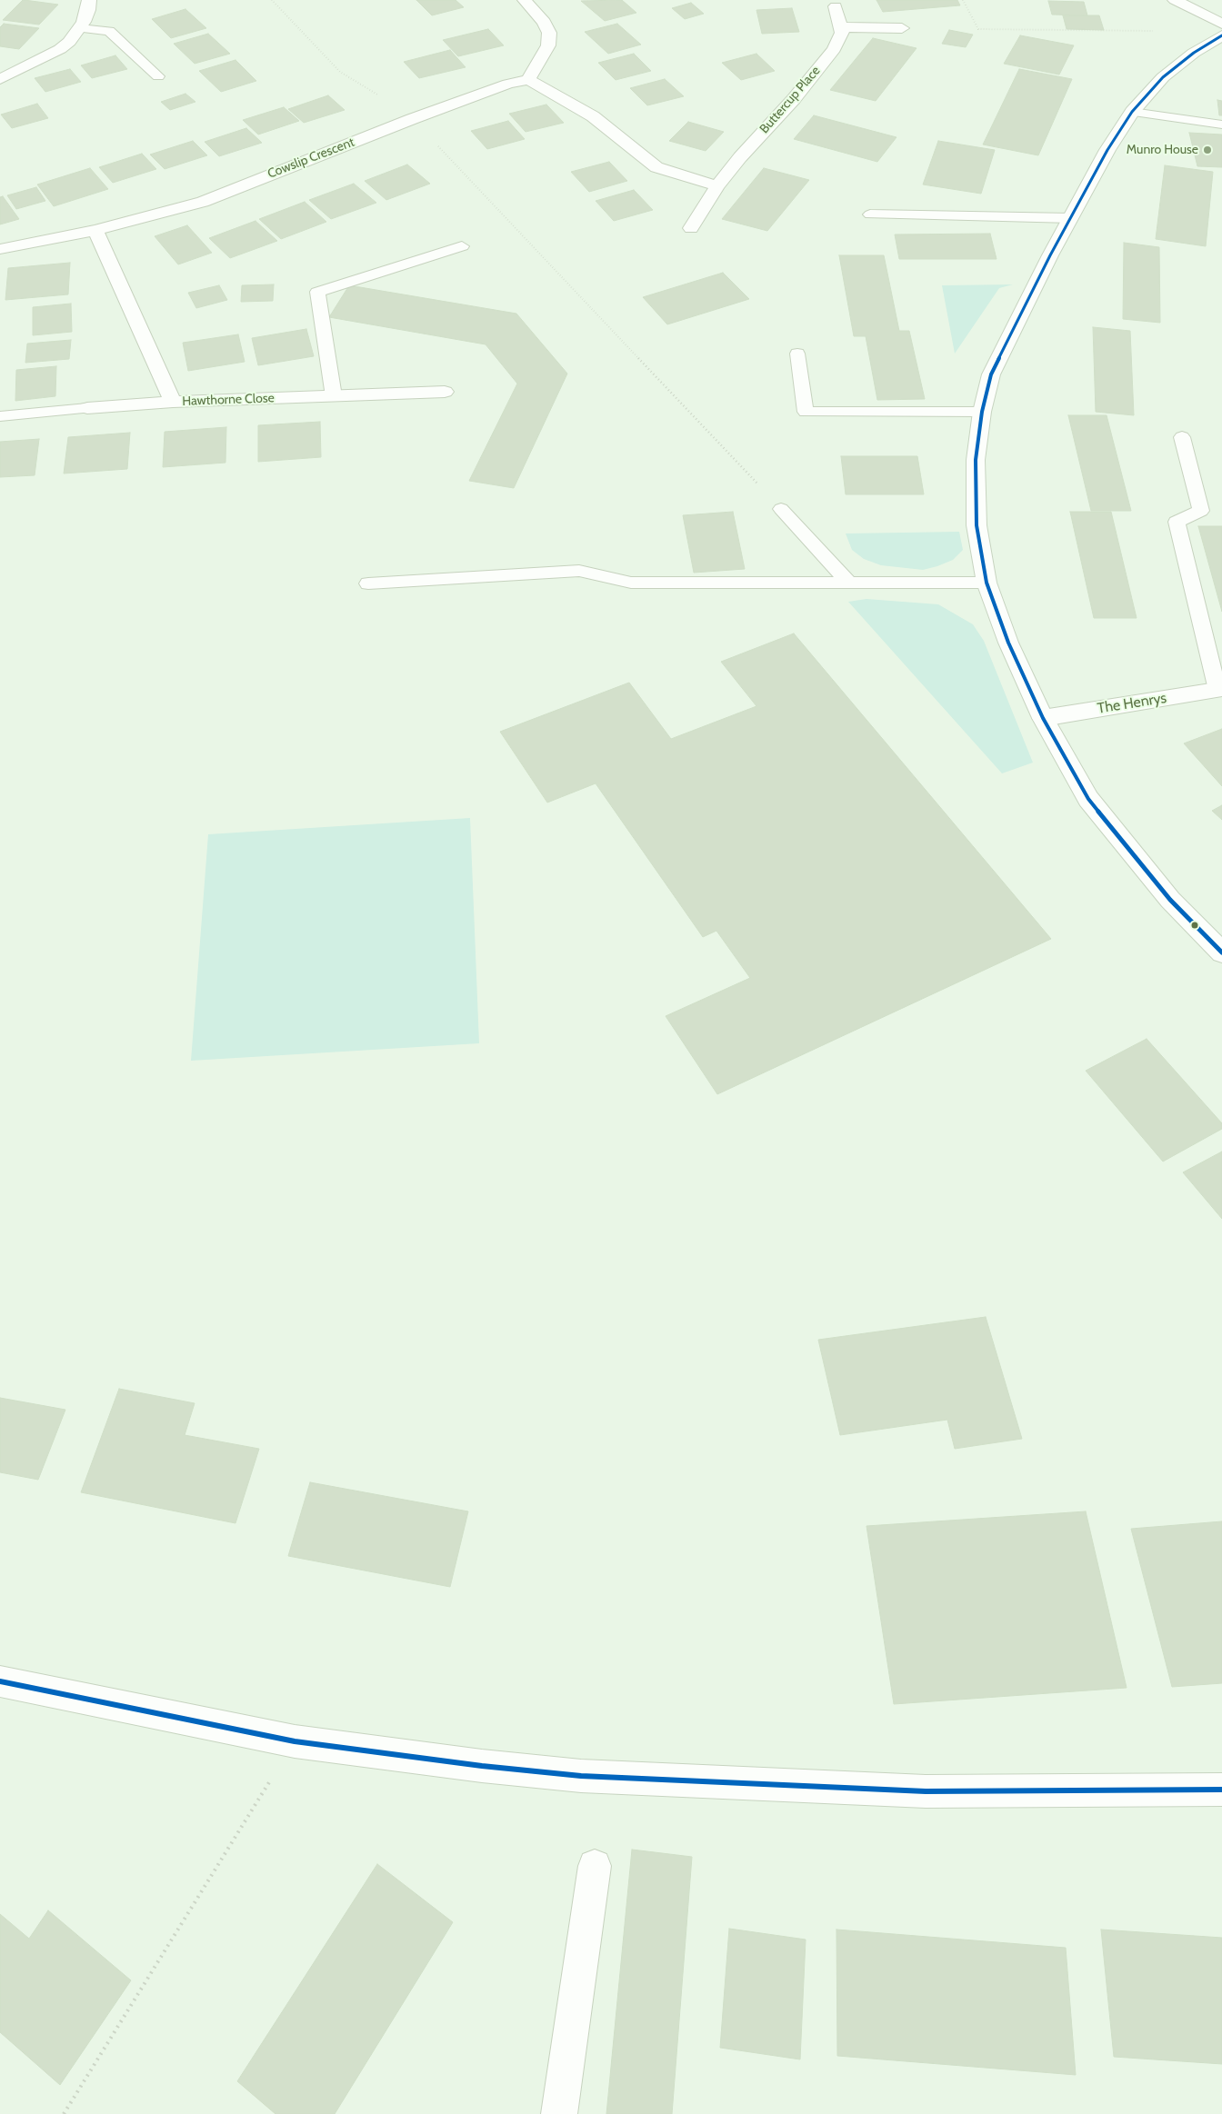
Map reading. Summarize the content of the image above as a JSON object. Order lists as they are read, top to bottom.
{
  "streets": {
    "street": [
      "Buttercup Place",
      "Cowslip Crescent",
      "Hawthorne Close",
      "The Henrys"
    ]
  },
  "crossings": [
    ["Cowslip Crescent", "Hawthorne Close"]
  ],
  "places": ["Munro House"]
}
